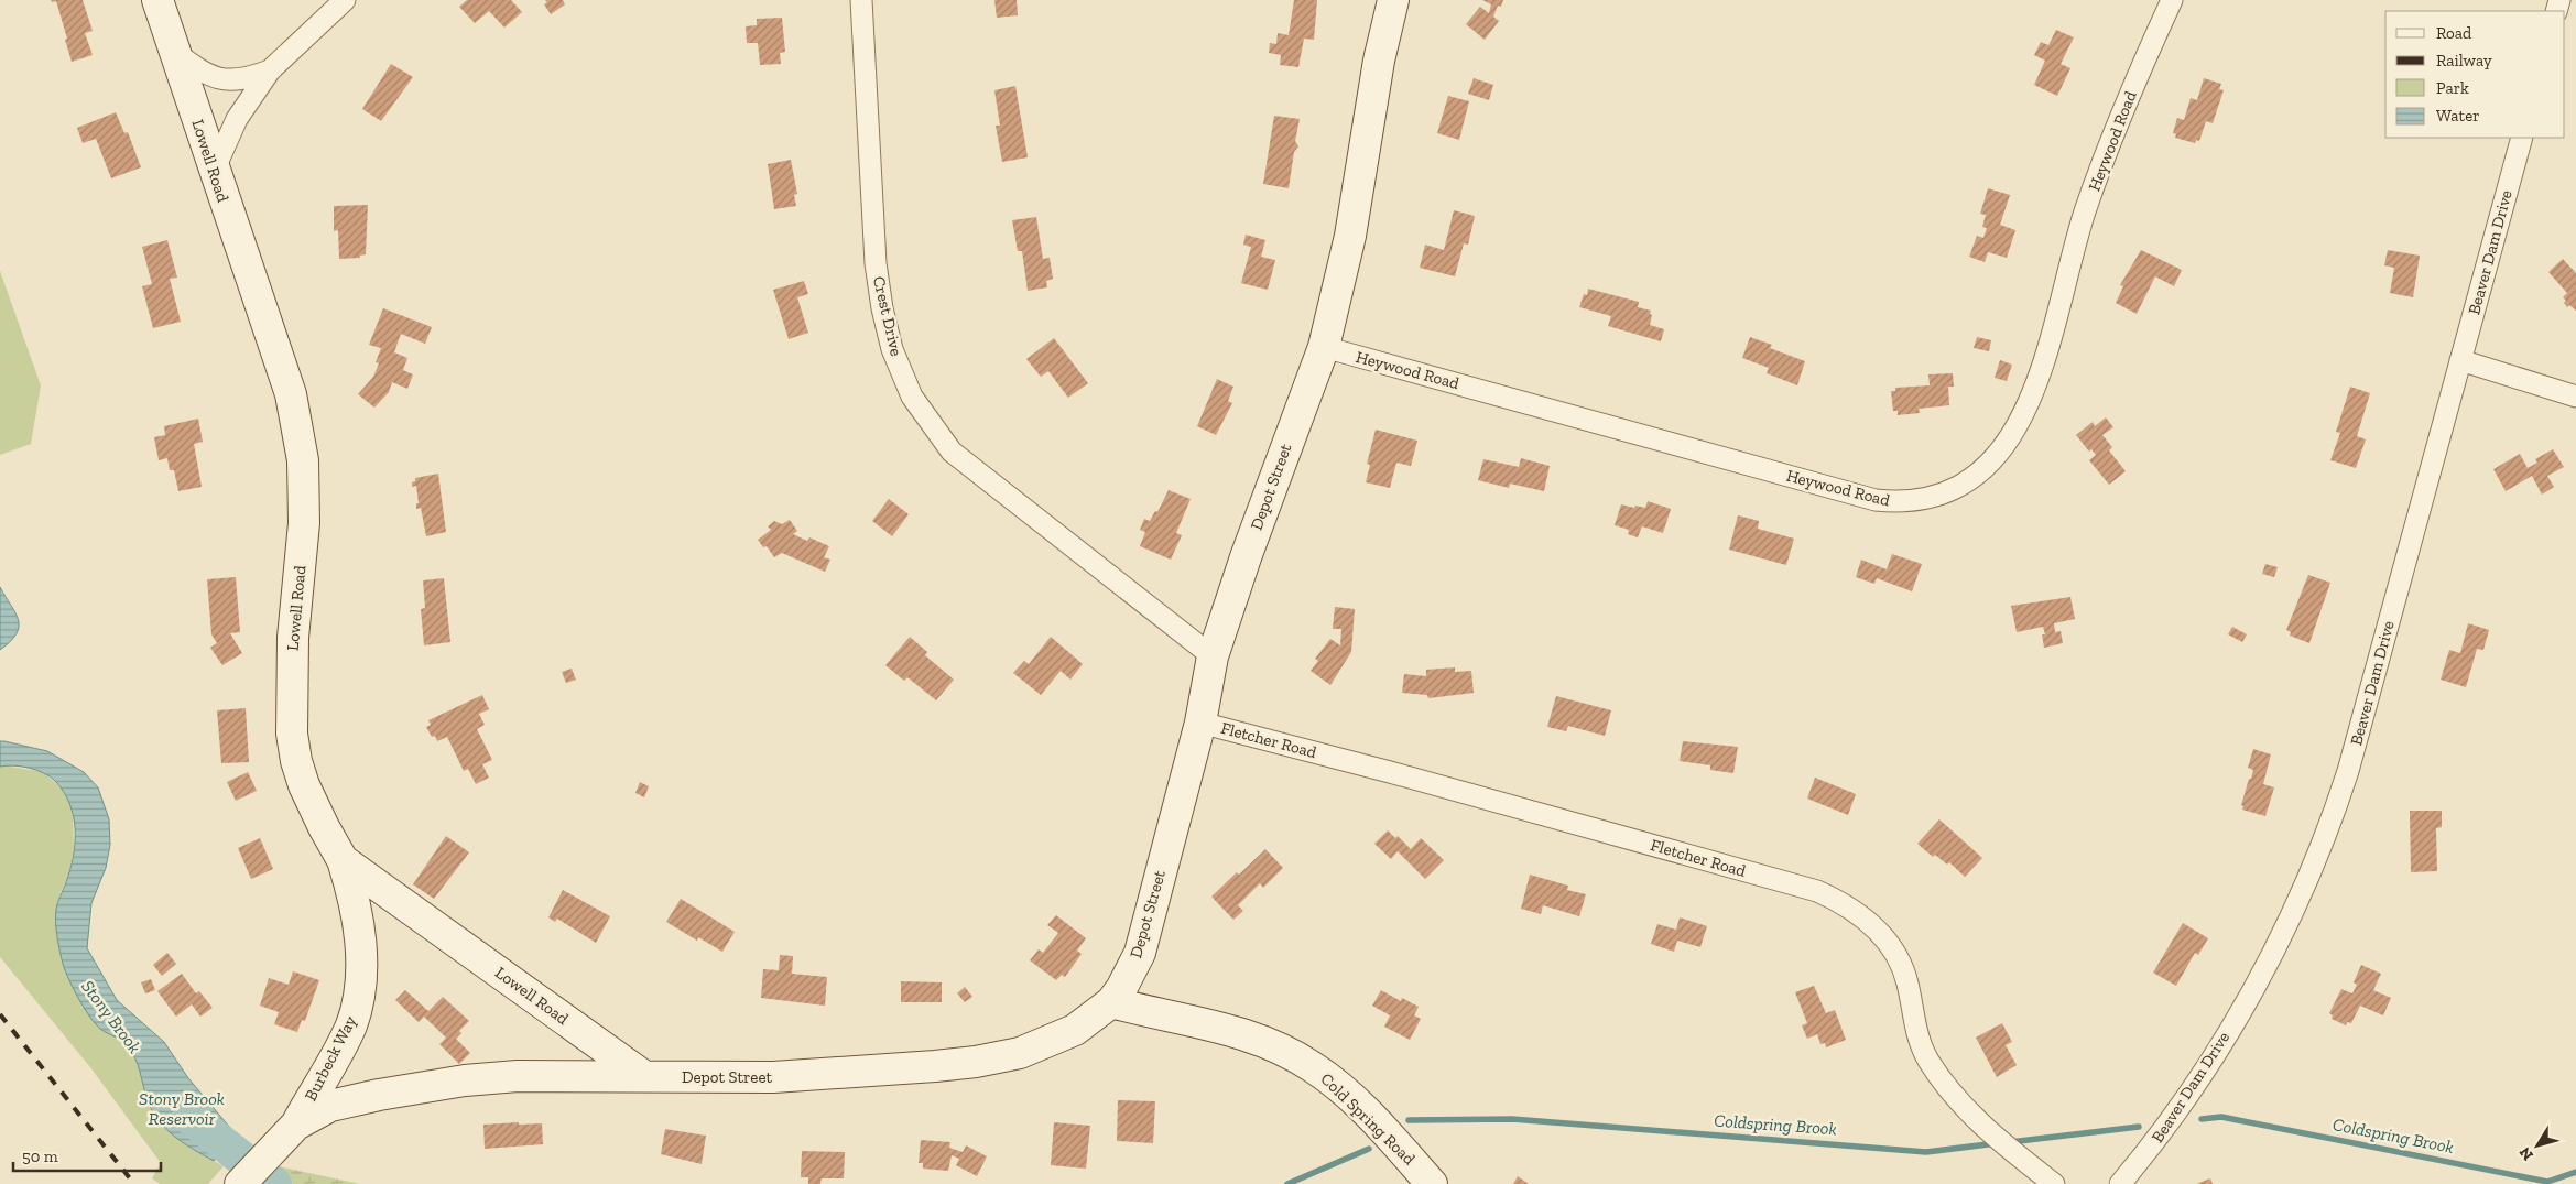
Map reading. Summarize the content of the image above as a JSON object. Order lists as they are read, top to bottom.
{
  "streets": {
    "main road": [
      "Lowell Road",
      "Depot Street",
      "Burbeck Way",
      "Cold Spring Road"
    ],
    "street": [
      "Heywood Road",
      "Beaver Dam Drive",
      "Crest Drive",
      "Fletcher Road"
    ]
  },
  "crossings": [
    ["Heywood Road", "Depot Street"],
    ["Lowell Road", "Depot Street"],
    ["Lowell Road", "Burbeck Way"],
    ["Crest Drive", "Depot Street"],
    ["Depot Street", "Fletcher Road"],
    ["Depot Street", "Burbeck Way"],
    ["Depot Street", "Cold Spring Road"]
  ],
  "water": ["Stony Brook", "Stony Brook Reservoir", "Coldspring Brook"],
  "legend": [
    "Road",
    "Railway",
    "Park",
    "Water"
  ],
  "scale_bar": "50 m",
  "north": "bottom left"
}
